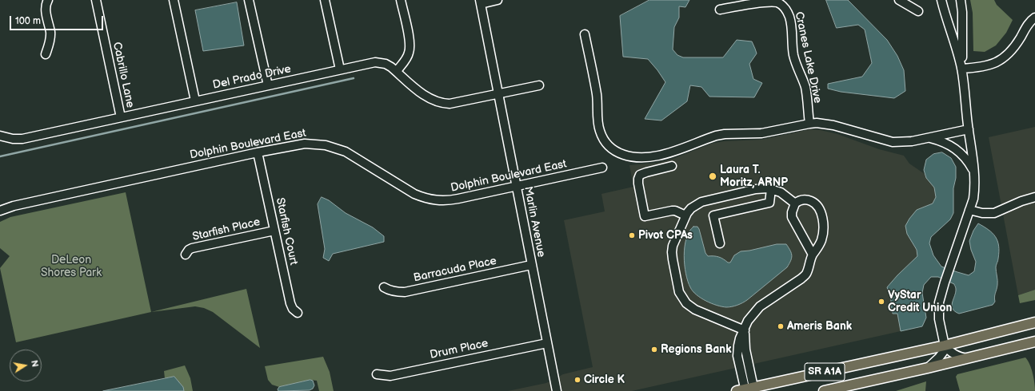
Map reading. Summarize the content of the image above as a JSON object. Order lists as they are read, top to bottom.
{
  "streets": {
    "main road": ["SR A1A"],
    "street": [
      "Cranes Lake Drive",
      "Cabrillo Lane",
      "Del Prado Drive",
      "Dolphin Boulevard East",
      "Marlin Avenue",
      "Starfish Place",
      "Starfish Court",
      "Barracuda Place",
      "Drum Place"
    ]
  },
  "crossings": [
    ["Cabrillo Lane", "Del Prado Drive"],
    ["Del Prado Drive", "Marlin Avenue"],
    ["Dolphin Boulevard East", "Marlin Avenue"],
    ["Dolphin Boulevard East", "Starfish Court"],
    ["Marlin Avenue", "Barracuda Place"],
    ["Marlin Avenue", "Drum Place"],
    ["Starfish Place", "Starfish Court"]
  ],
  "parks": ["DeLeon Shores Park"],
  "places": [
    "Laura T. Moritz, ARNP",
    "Pivot CPAs",
    "VyStar Credit Union",
    "Ameris Bank",
    "Regions Bank",
    "Circle K"
  ],
  "scale_bar": "100 m",
  "north": "right"
}
